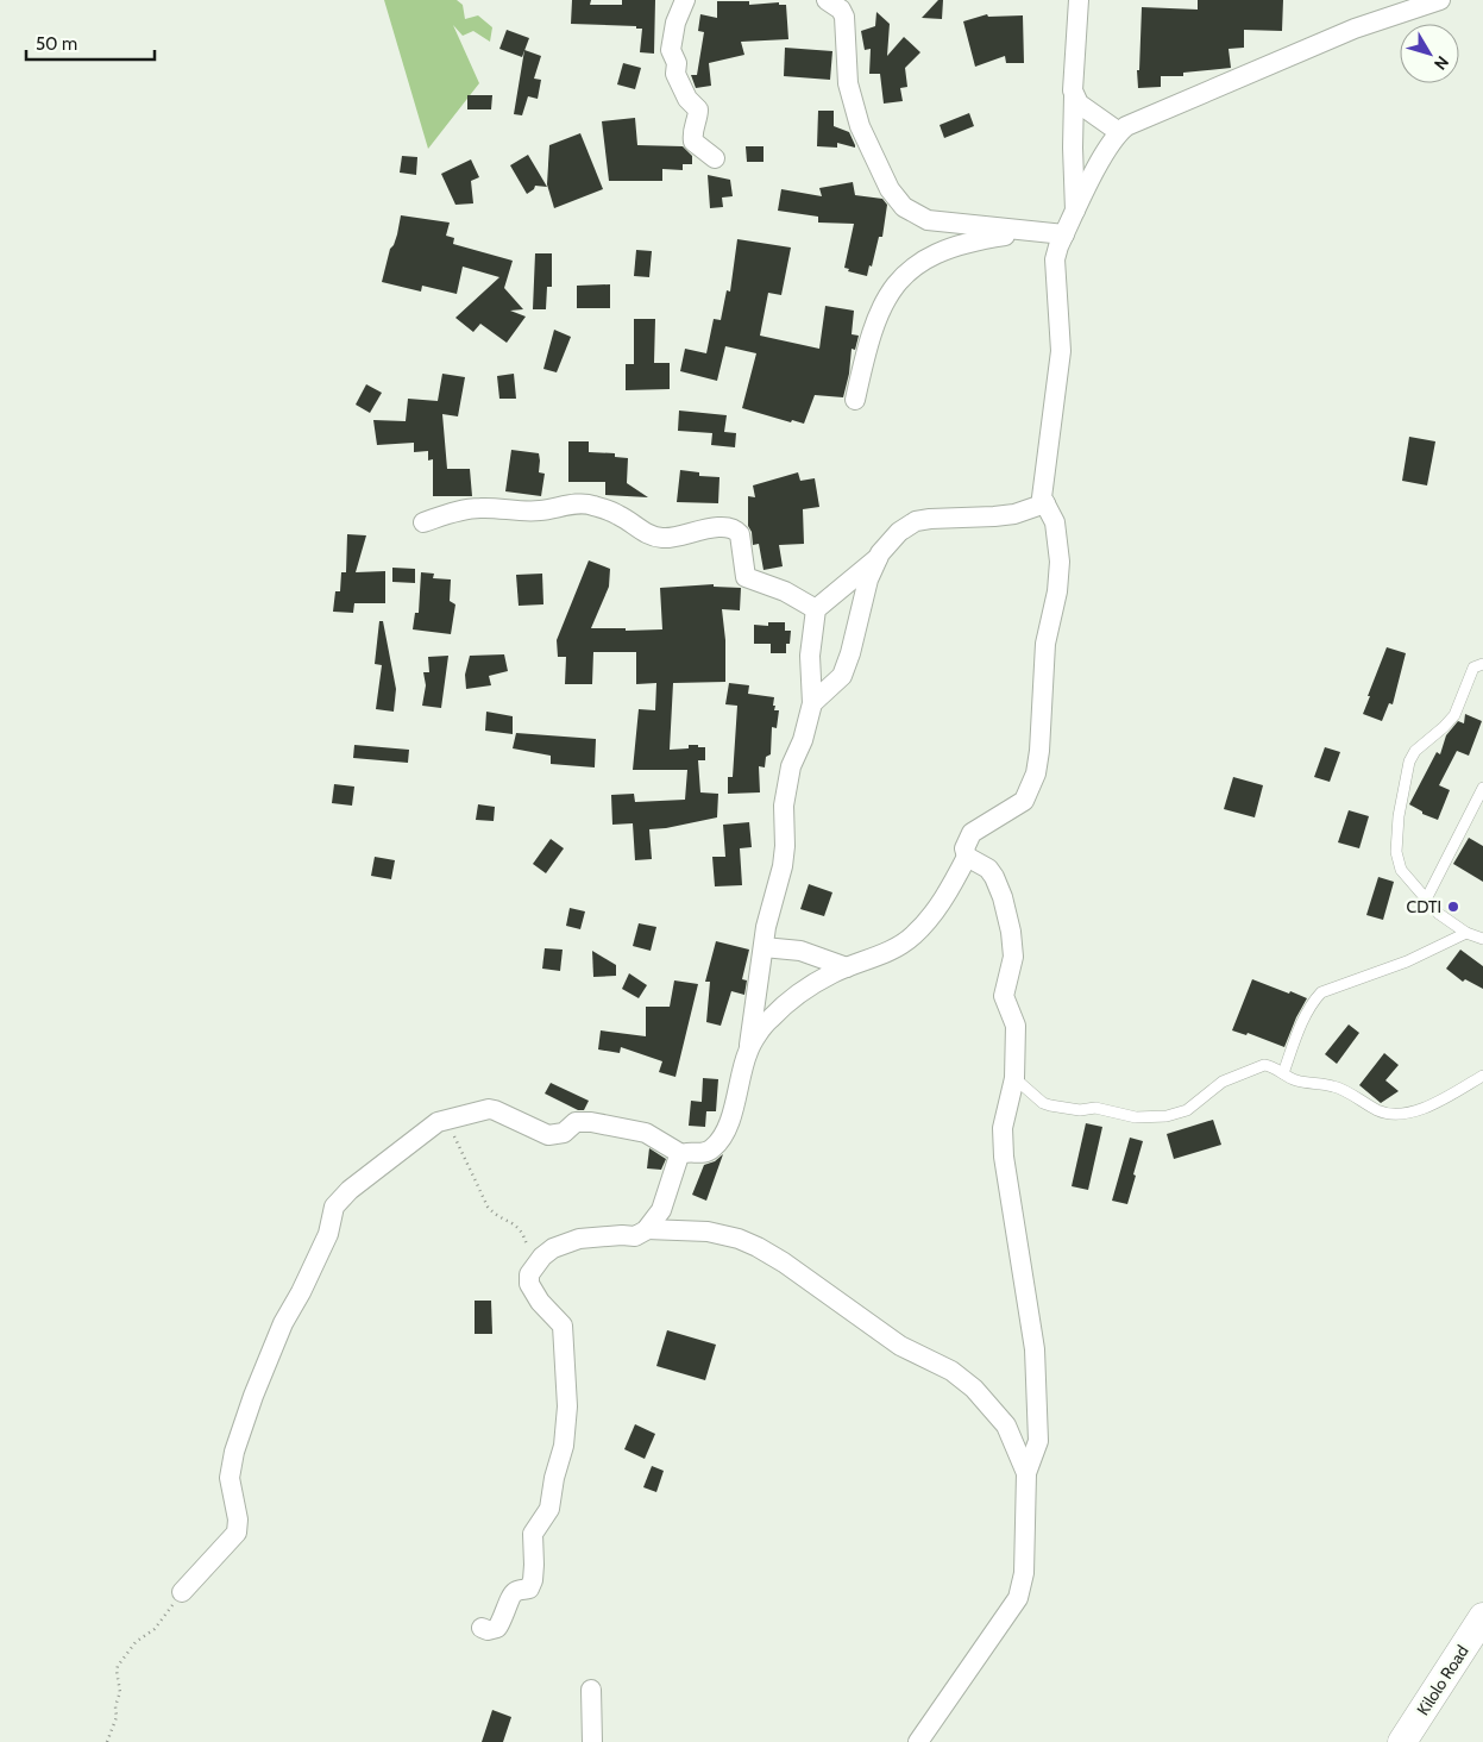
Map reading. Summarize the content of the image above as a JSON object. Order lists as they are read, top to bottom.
{
  "streets": {
    "main road": ["Kilolo Road"]
  },
  "places": ["CDTI"],
  "scale_bar": "50 m",
  "north": "bottom right"
}
